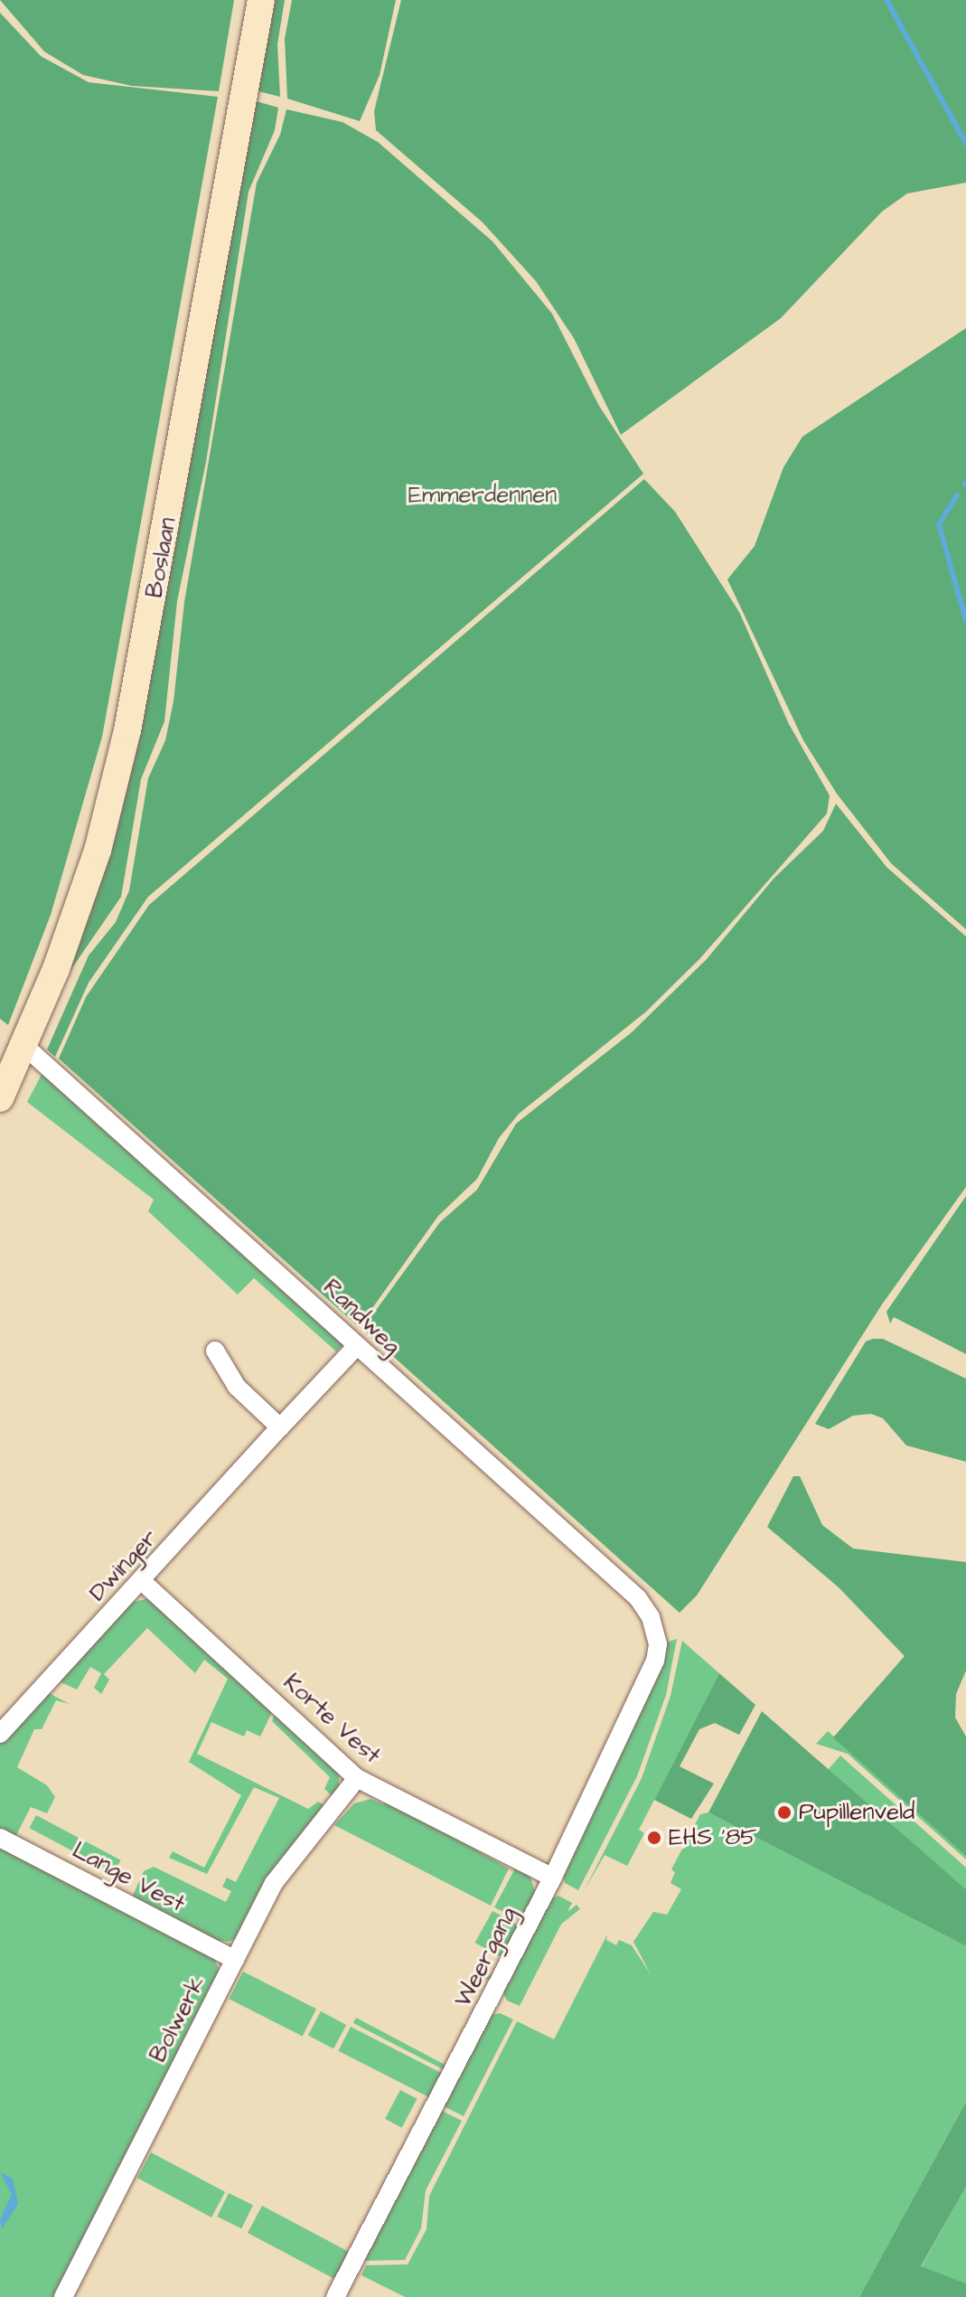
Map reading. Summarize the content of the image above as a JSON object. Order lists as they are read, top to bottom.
{
  "streets": {
    "main road": ["Boslaan"],
    "street": [
      "Randweg",
      "Dwinger",
      "Korte Vest",
      "Lange Vest",
      "Weergang",
      "Bolwerk"
    ]
  },
  "crossings": [
    ["Boslaan", "Randweg"],
    ["Randweg", "Dwinger"],
    ["Randweg", "Weergang"],
    ["Dwinger", "Korte Vest"],
    ["Korte Vest", "Weergang"],
    ["Korte Vest", "Bolwerk"],
    ["Lange Vest", "Bolwerk"]
  ],
  "parks": ["Emmerdennen"],
  "places": ["Pupillenveld", "EHS '85"]
}
